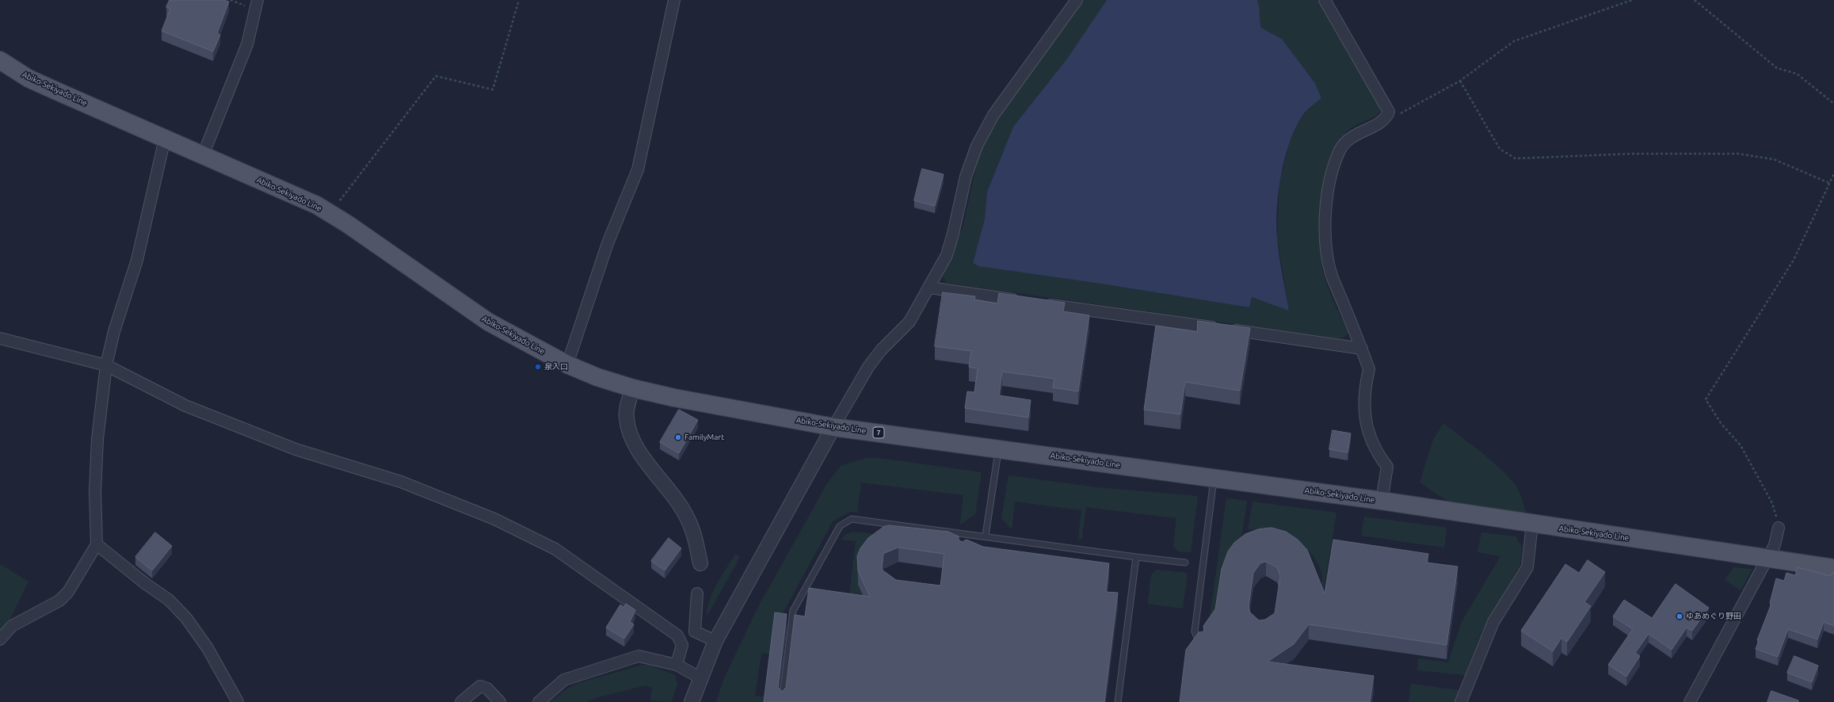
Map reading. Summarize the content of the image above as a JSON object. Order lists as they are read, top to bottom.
{
  "streets": {
    "main road": ["Abiko-Sekiyado Line", "7"]
  },
  "places": ["泉入口", "FamilyMart", "ゆあめぐり野田"]
}
